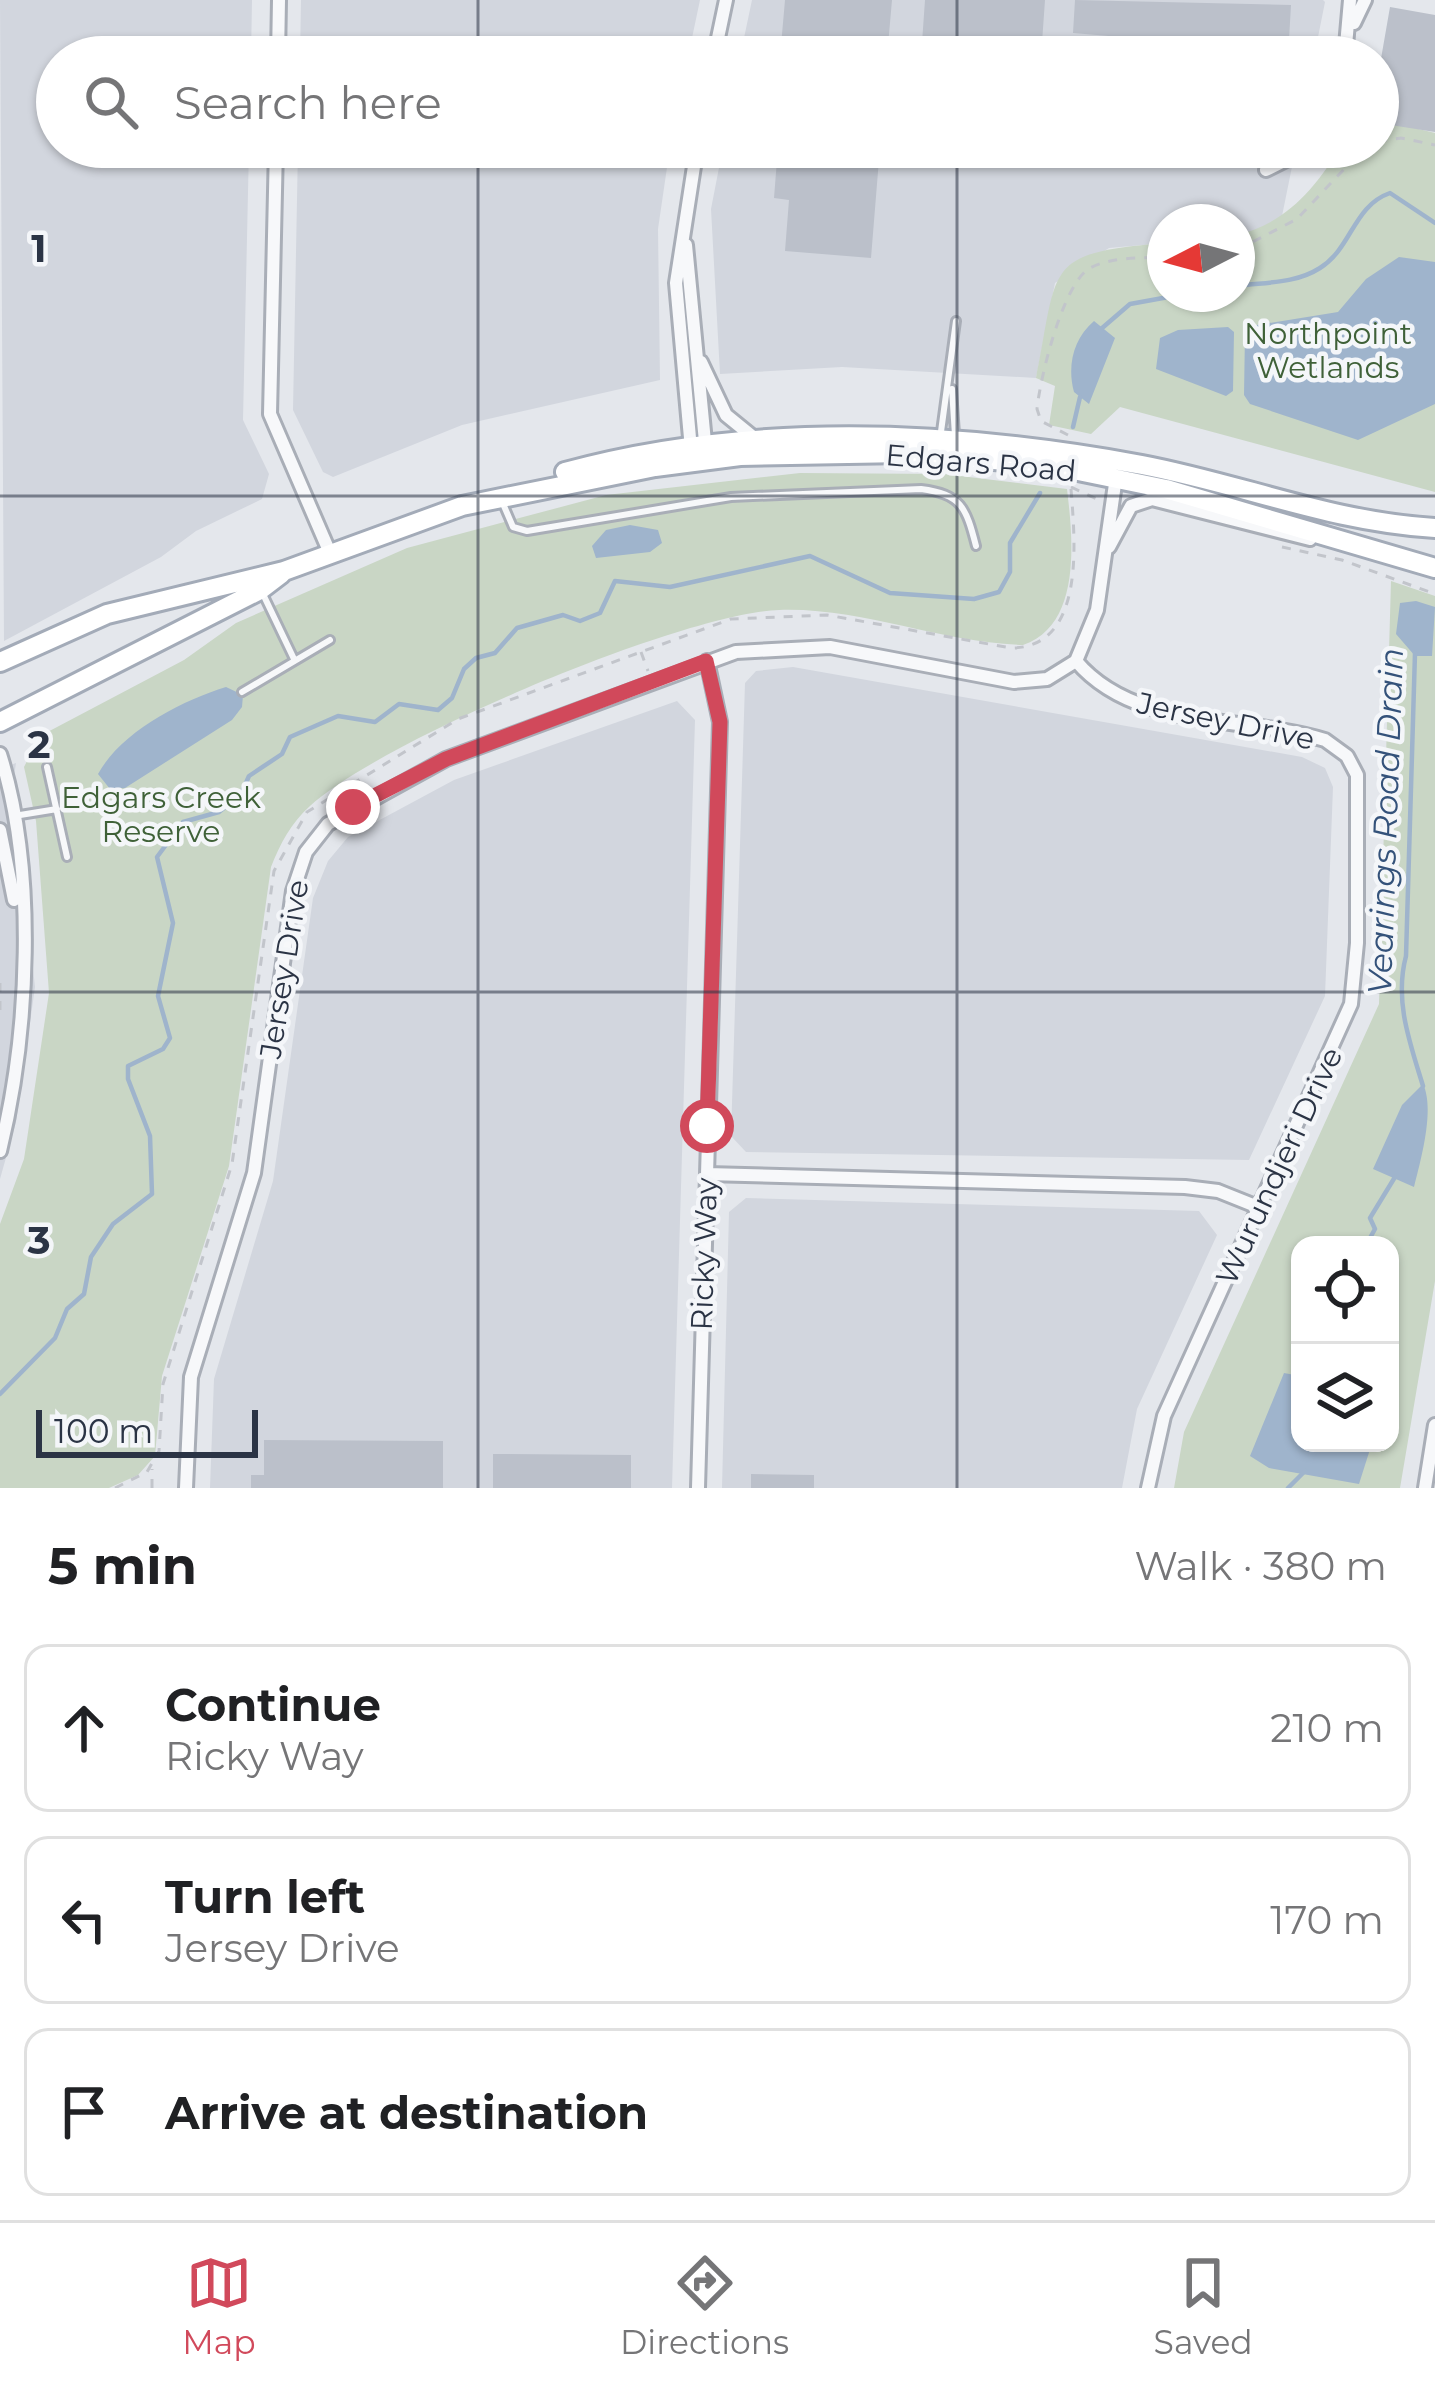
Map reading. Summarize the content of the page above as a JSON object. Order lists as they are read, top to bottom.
{
  "streets": {
    "main road": ["Edgars Road"],
    "street": ["Jersey Drive", "Wurundjeri Drive", "Ricky Way"]
  },
  "crossings": [
    ["Jersey Drive", "Wurundjeri Drive"],
    ["Jersey Drive", "Ricky Way"]
  ],
  "water": ["Vearings Road Drain"],
  "parks": ["Northpoint Wetlands", "Edgars Creek Reserve"],
  "scale_bar": "100 m",
  "north": "left",
  "page": {
    "search": "Search here",
    "scale": "100 m",
    "heading": ["5 min", "Walk · 380 m"],
    "list": [
      ["Continue", "Ricky Way", "210 m"],
      ["Turn left", "Jersey Drive", "170 m"],
      "Arrive at destination"
    ],
    "nav": ["Map", "Directions", "Saved"]
  },
  "grid": {
    "rows": ["1", "2", "3"]
  }
}
